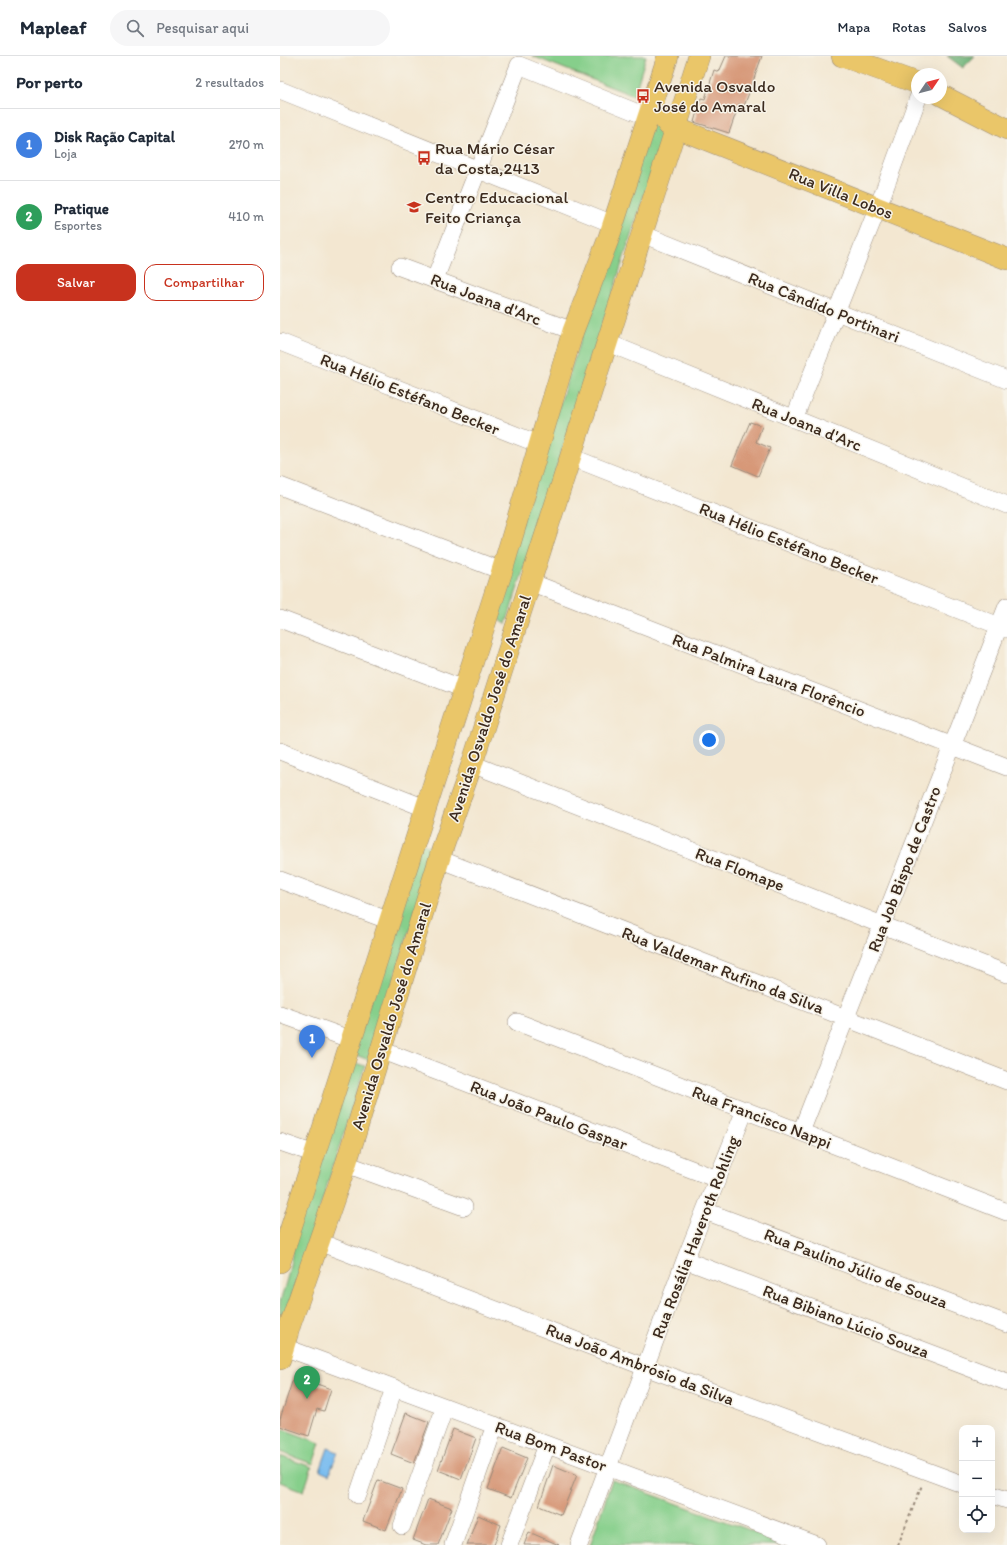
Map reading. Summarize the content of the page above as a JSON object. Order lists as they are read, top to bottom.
{
  "streets": {
    "main road": ["Rua Villa Lobos", "Avenida Osvaldo José do Amaral"],
    "street": [
      "Rua Joana d'Arc",
      "Rua Cândido Portinari",
      "Rua Hélio Estéfano Becker",
      "Rua Palmira Laura Florêncio",
      "Rua Flomape",
      "Rua Job Bispo de Castro",
      "Rua Valdemar Rufino da Silva",
      "Rua João Paulo Gaspar",
      "Rua Francisco Nappi",
      "Rua Rosália Haveroth Rohling",
      "Rua Paulino Júlio de Souza",
      "Rua Bibiano Lúcio Souza",
      "Rua João Ambrósio da Silva",
      "Rua Bom Pastor"
    ]
  },
  "crossings": [
    ["Rua Villa Lobos", "Avenida Osvaldo José do Amaral"],
    ["Rua Joana d'Arc", "Avenida Osvaldo José do Amaral"],
    ["Rua Cândido Portinari", "Avenida Osvaldo José do Amaral"],
    ["Rua Hélio Estéfano Becker", "Avenida Osvaldo José do Amaral"],
    ["Rua Hélio Estéfano Becker", "Rua Job Bispo de Castro"],
    ["Rua Palmira Laura Florêncio", "Avenida Osvaldo José do Amaral"],
    ["Rua Palmira Laura Florêncio", "Rua Job Bispo de Castro"],
    ["Avenida Osvaldo José do Amaral", "Rua Flomape"],
    ["Avenida Osvaldo José do Amaral", "Rua Valdemar Rufino da Silva"],
    ["Avenida Osvaldo José do Amaral", "Rua João Paulo Gaspar"],
    ["Avenida Osvaldo José do Amaral", "Rua João Ambrósio da Silva"],
    ["Avenida Osvaldo José do Amaral", "Rua Bom Pastor"],
    ["Rua Flomape", "Rua Job Bispo de Castro"],
    ["Rua Job Bispo de Castro", "Rua Valdemar Rufino da Silva"],
    ["Rua Job Bispo de Castro", "Rua Francisco Nappi"],
    ["Rua João Paulo Gaspar", "Rua Rosália Haveroth Rohling"],
    ["Rua Francisco Nappi", "Rua Rosália Haveroth Rohling"],
    ["Rua Rosália Haveroth Rohling", "Rua Paulino Júlio de Souza"],
    ["Rua Rosália Haveroth Rohling", "Rua Bibiano Lúcio Souza"],
    ["Rua Rosália Haveroth Rohling", "Rua João Ambrósio da Silva"],
    ["Rua Rosália Haveroth Rohling", "Rua Bom Pastor"]
  ],
  "places": {
    "bus stop": ["Avenida Osvaldo José do Amaral", "Rua Mário César da Costa,2413"],
    "school or university": ["Centro Educacional Feito Criança"]
  },
  "north": "top right",
  "page": {
    "header": "Mapleaf",
    "search": "Pesquisar aqui",
    "nav": ["Mapa", "Rotas", "Salvos"],
    "heading": ["Por perto", "2 resultados"],
    "list": [
      {
        "mark": "1",
        "name": "Disk Ração Capital",
        "note": "Loja",
        "value": "270 m"
      },
      {
        "mark": "2",
        "name": "Pratique",
        "note": "Esportes",
        "value": "410 m"
      }
    ],
    "buttons": ["Salvar", "Compartilhar"],
    "pins": ["1", "2"],
    "map_buttons": ["+", "−"]
  }
}
